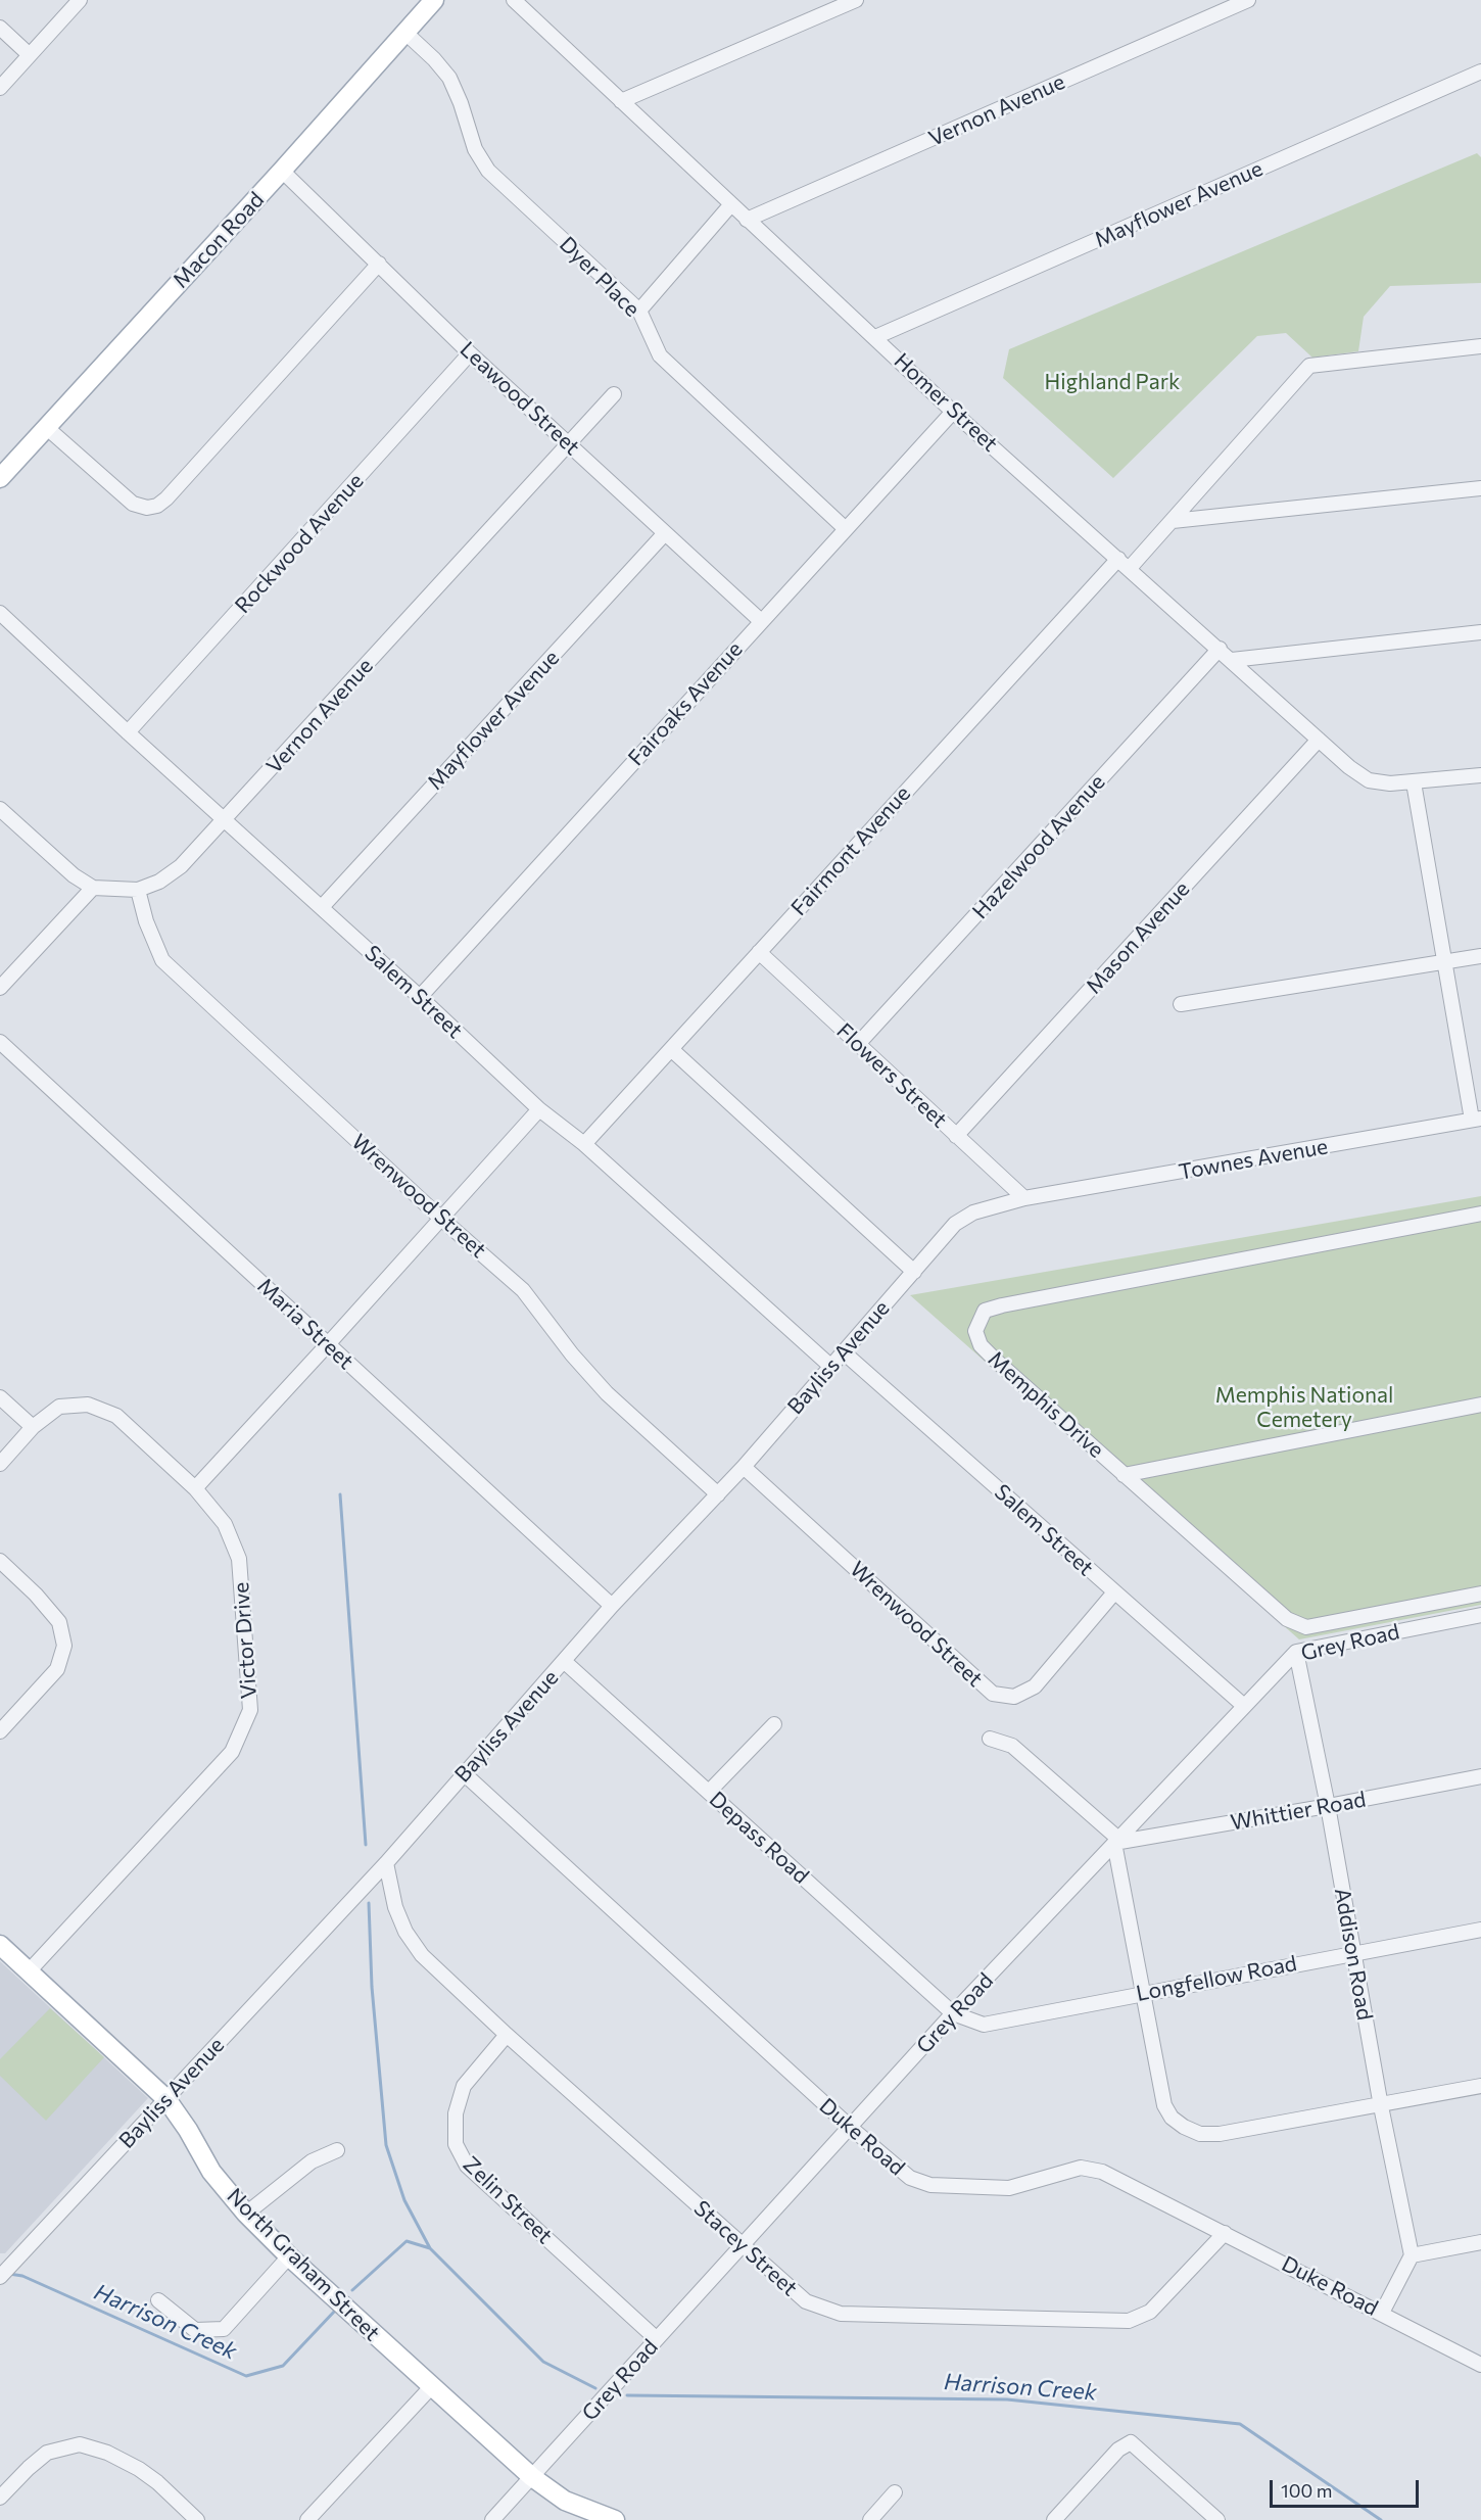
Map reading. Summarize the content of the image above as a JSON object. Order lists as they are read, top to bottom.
{
  "streets": {
    "main road": ["Macon Road", "North Graham Street"],
    "street": [
      "Vernon Avenue",
      "Mayflower Avenue",
      "Dyer Place",
      "Leawood Street",
      "Homer Street",
      "Rockwood Avenue",
      "Fairoaks Avenue",
      "Hazelwood Avenue",
      "Fairmont Avenue",
      "Mason Avenue",
      "Salem Street",
      "Flowers Street",
      "Townes Avenue",
      "Wrenwood Street",
      "Maria Street",
      "Bayliss Avenue",
      "Memphis Drive",
      "Victor Drive",
      "Grey Road",
      "Whittier Road",
      "Depass Road",
      "Addison Road",
      "Longfellow Road",
      "Duke Road",
      "Zelin Street",
      "Stacey Street"
    ]
  },
  "crossings": [
    ["Vernon Avenue", "Leawood Street"],
    ["Vernon Avenue", "Homer Street"],
    ["Vernon Avenue", "Salem Street"],
    ["Vernon Avenue", "Wrenwood Street"],
    ["Mayflower Avenue", "Leawood Street"],
    ["Mayflower Avenue", "Homer Street"],
    ["Mayflower Avenue", "Salem Street"],
    ["Macon Road", "Dyer Place"],
    ["Macon Road", "Leawood Street"],
    ["Dyer Place", "Fairoaks Avenue"],
    ["Leawood Street", "Rockwood Avenue"],
    ["Leawood Street", "Fairoaks Avenue"],
    ["Homer Street", "Fairoaks Avenue"],
    ["Homer Street", "Hazelwood Avenue"],
    ["Homer Street", "Fairmont Avenue"],
    ["Homer Street", "Mason Avenue"],
    ["Rockwood Avenue", "Salem Street"],
    ["Fairoaks Avenue", "Salem Street"],
    ["Hazelwood Avenue", "Flowers Street"],
    ["Fairmont Avenue", "Salem Street"],
    ["Fairmont Avenue", "Flowers Street"],
    ["Mason Avenue", "Flowers Street"],
    ["Salem Street", "Wrenwood Street"],
    ["Salem Street", "Bayliss Avenue"],
    ["Salem Street", "Grey Road"],
    ["Flowers Street", "Townes Avenue"],
    ["Flowers Street", "Bayliss Avenue"],
    ["Townes Avenue", "Bayliss Avenue"],
    ["Wrenwood Street", "Bayliss Avenue"],
    ["Maria Street", "Bayliss Avenue"],
    ["Bayliss Avenue", "Depass Road"],
    ["Bayliss Avenue", "Duke Road"],
    ["Bayliss Avenue", "Stacey Street"],
    ["Bayliss Avenue", "North Graham Street"],
    ["Victor Drive", "North Graham Street"],
    ["Grey Road", "Whittier Road"],
    ["Grey Road", "Depass Road"],
    ["Grey Road", "Addison Road"],
    ["Grey Road", "Longfellow Road"],
    ["Grey Road", "Duke Road"],
    ["Grey Road", "Zelin Street"],
    ["Grey Road", "Stacey Street"],
    ["Grey Road", "North Graham Street"],
    ["Whittier Road", "Addison Road"],
    ["Depass Road", "Longfellow Road"],
    ["Addison Road", "Longfellow Road"],
    ["Duke Road", "Stacey Street"],
    ["Zelin Street", "Stacey Street"]
  ],
  "water": ["Harrison Creek"],
  "parks": ["Highland Park", "Memphis National Cemetery"],
  "scale_bar": "100 m"
}
